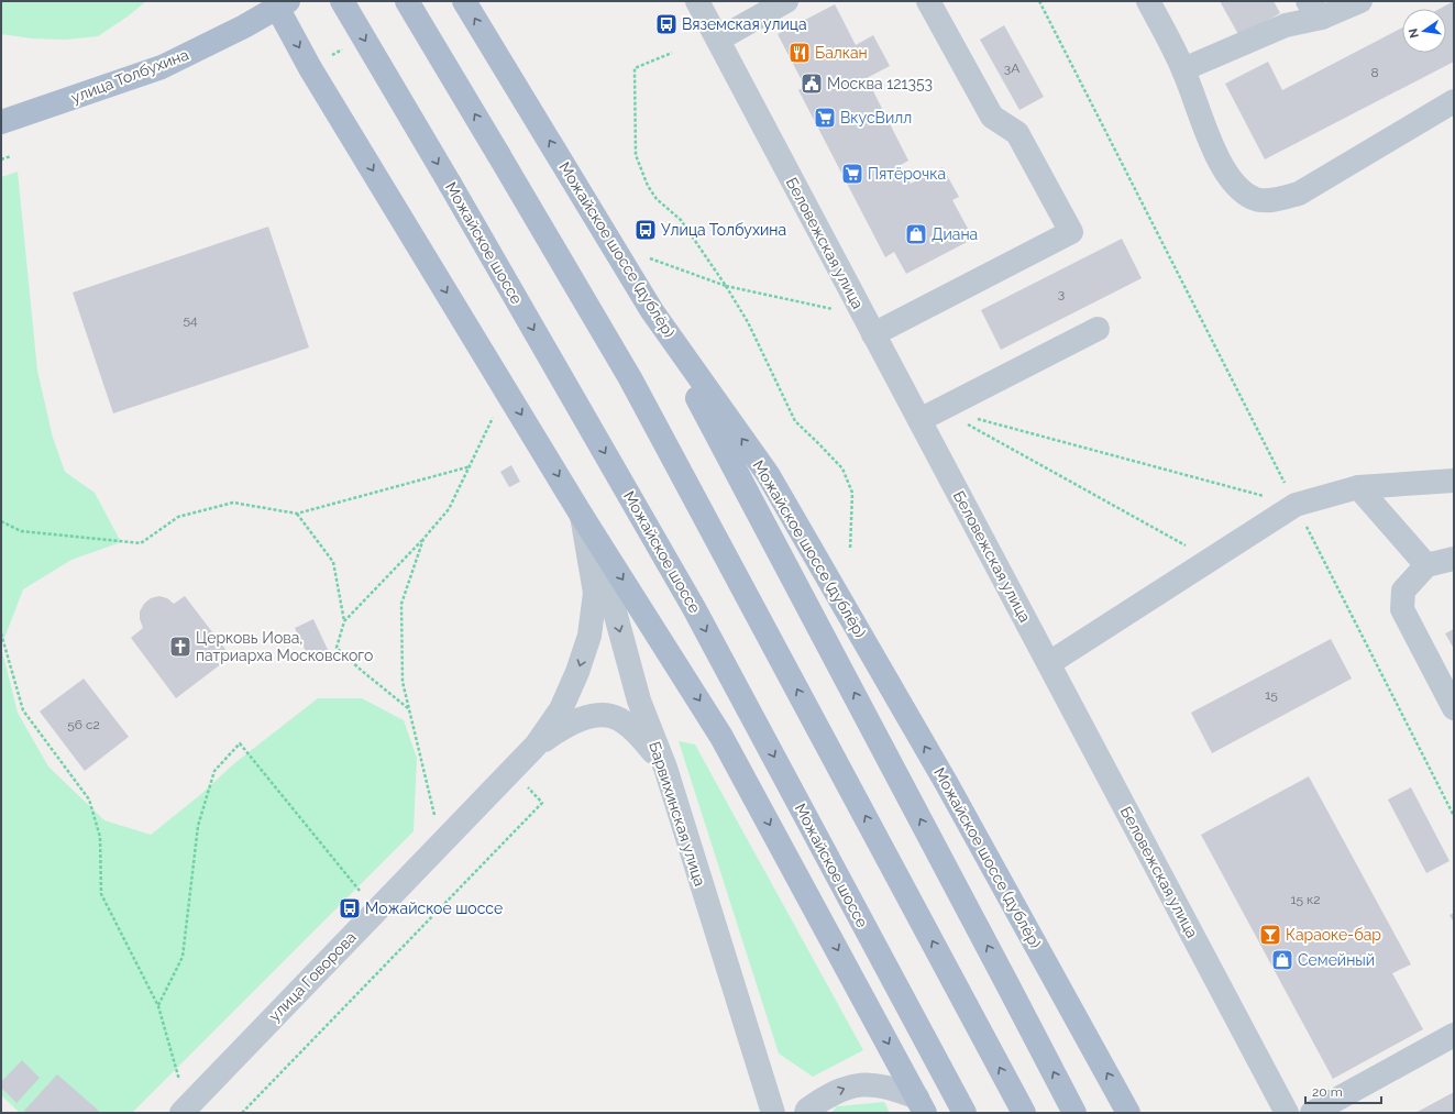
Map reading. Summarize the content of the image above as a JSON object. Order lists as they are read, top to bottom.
{
  "streets": {
    "main road": ["улица Толбухина", "Можайское шоссе", "Можайское шоссе (дублёр)"],
    "street": ["Беловежская улица", "Барвихинская улица", "улица Говорова"]
  },
  "crossings": [
    ["Барвихинская улица", "улица Говорова"]
  ],
  "one_way": ["Барвихинская улица"],
  "places": {
    "bus stop": ["Вяземская улица", "Улица Толбухина", "Можайское шоссе"],
    "restaurant": ["Балкан"],
    "public building": ["Москва 121353"],
    "supermarket": ["ВкусВилл", "Пятёрочка"],
    "shop": ["Диана", "Семейный"],
    "church": ["Церковь Иова, патриарха Московского"],
    "bar": ["Караоке-бар"]
  },
  "house_numbers": [
    "3А",
    "8",
    "3",
    "54",
    "15",
    "56 с2",
    "15 к2"
  ],
  "scale_bar": "20 m",
  "north": "left"
}
